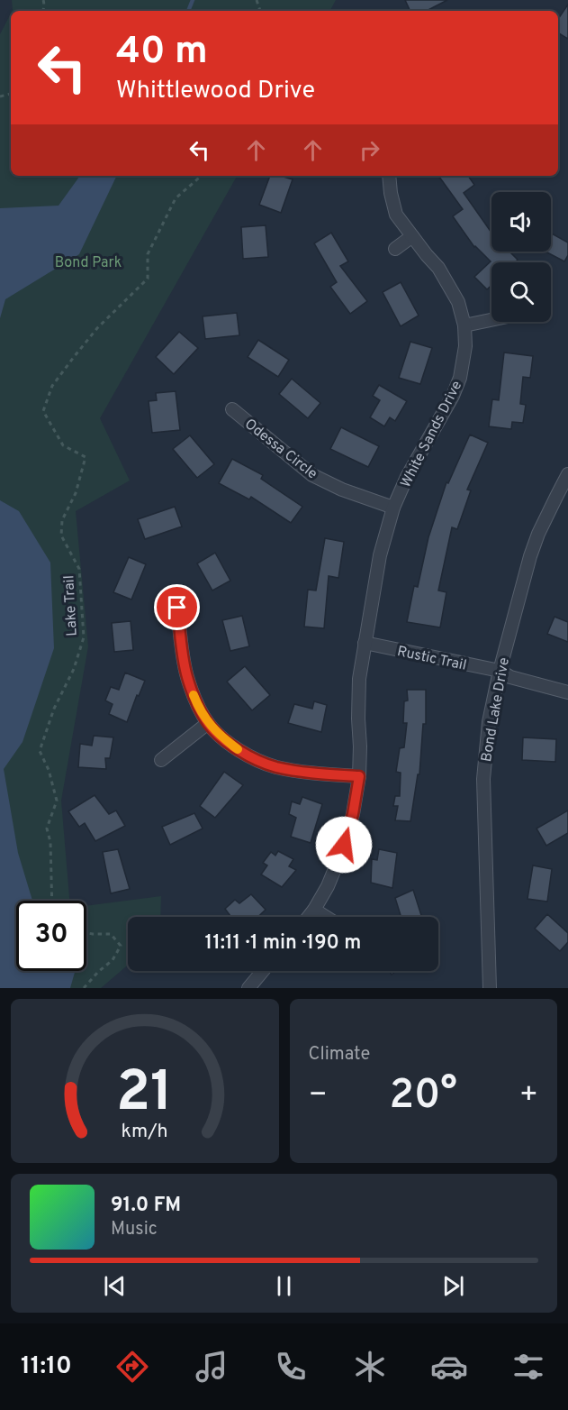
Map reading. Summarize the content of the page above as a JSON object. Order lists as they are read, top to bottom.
{
  "streets": {
    "street": [
      "White Sands Drive",
      "Odessa Circle",
      "Rustic Trail",
      "Bond Lake Drive"
    ],
    "path": ["Lake Trail"]
  },
  "crossings": [
    ["White Sands Drive", "Odessa Circle"],
    ["White Sands Drive", "Rustic Trail"],
    ["Rustic Trail", "Bond Lake Drive"]
  ],
  "parks": ["Bond Park"],
  "page": {
    "turn": ["40 m", "Whittlewood Drive"],
    "limit": "30",
    "trip": "11:11 · 1 min · 190 m",
    "tile": "Climate",
    "heat": ["−", "20°", "+"],
    "song": ["91.0 FM", "Music"],
    "tabs": "11:10",
    "gauge": ["21", "km/h"]
  }
}
